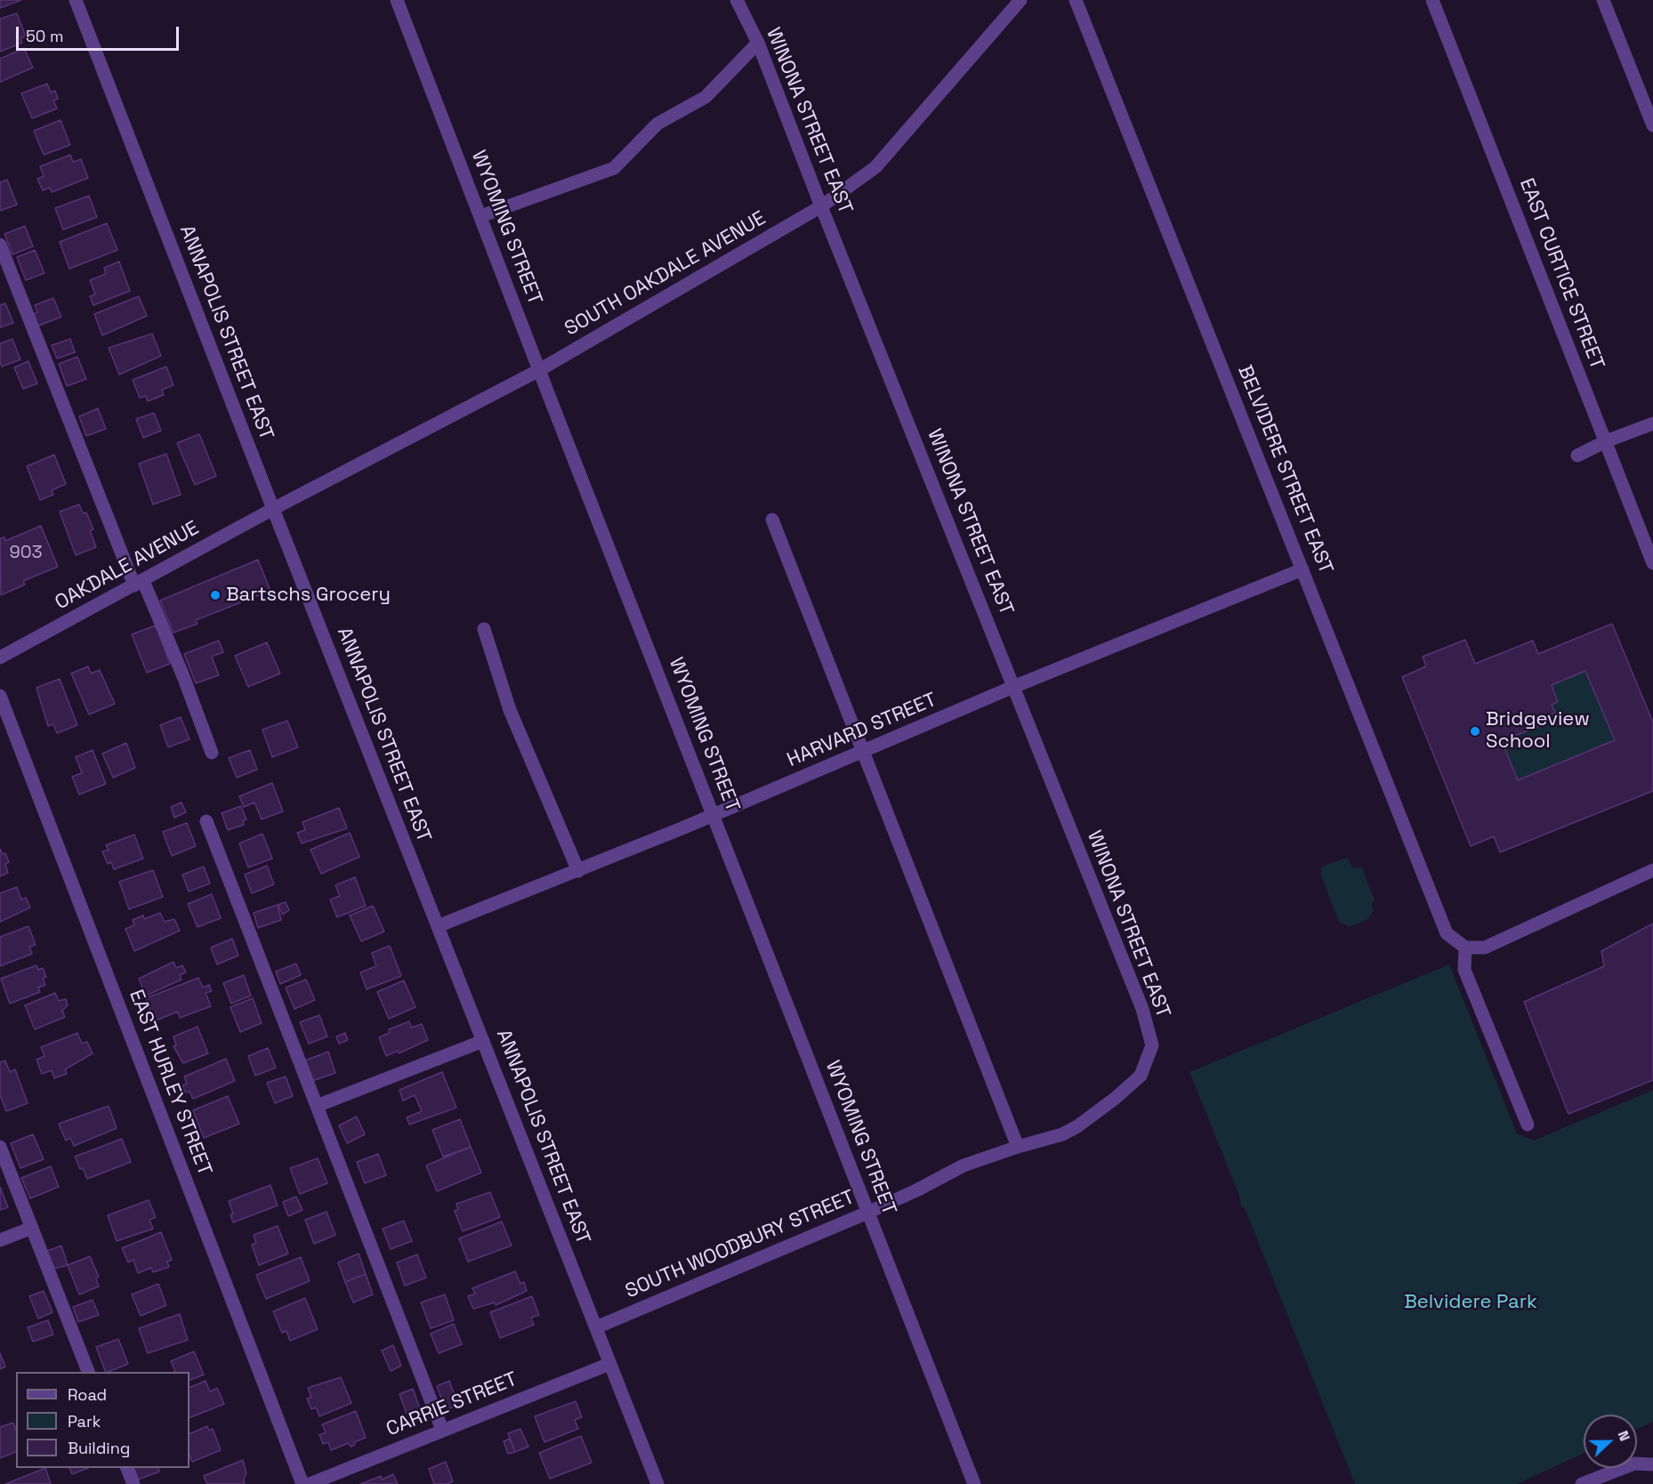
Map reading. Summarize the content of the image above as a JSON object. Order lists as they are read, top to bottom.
{
  "streets": {
    "street": [
      "WINONA STREET EAST",
      "WYOMING STREET",
      "SOUTH OAKDALE AVENUE",
      "EAST CURTICE STREET",
      "ANNAPOLIS STREET EAST",
      "BELVIDERE STREET EAST",
      "OAKDALE AVENUE",
      "HARVARD STREET",
      "EAST HURLEY STREET",
      "SOUTH WOODBURY STREET",
      "CARRIE STREET"
    ]
  },
  "crossings": [
    ["WINONA STREET EAST", "SOUTH OAKDALE AVENUE"],
    ["WINONA STREET EAST", "HARVARD STREET"],
    ["WINONA STREET EAST", "SOUTH WOODBURY STREET"],
    ["WYOMING STREET", "SOUTH OAKDALE AVENUE"],
    ["WYOMING STREET", "HARVARD STREET"],
    ["WYOMING STREET", "SOUTH WOODBURY STREET"],
    ["SOUTH OAKDALE AVENUE", "ANNAPOLIS STREET EAST"],
    ["SOUTH OAKDALE AVENUE", "OAKDALE AVENUE"],
    ["ANNAPOLIS STREET EAST", "OAKDALE AVENUE"],
    ["ANNAPOLIS STREET EAST", "HARVARD STREET"],
    ["ANNAPOLIS STREET EAST", "SOUTH WOODBURY STREET"],
    ["ANNAPOLIS STREET EAST", "CARRIE STREET"],
    ["BELVIDERE STREET EAST", "HARVARD STREET"]
  ],
  "parks": ["Belvidere Park"],
  "places": ["Bartschs Grocery", "Bridgeview School"],
  "house_numbers": ["903"],
  "legend": ["Road", "Park", "Building"],
  "scale_bar": "50 m",
  "north": "right"
}
